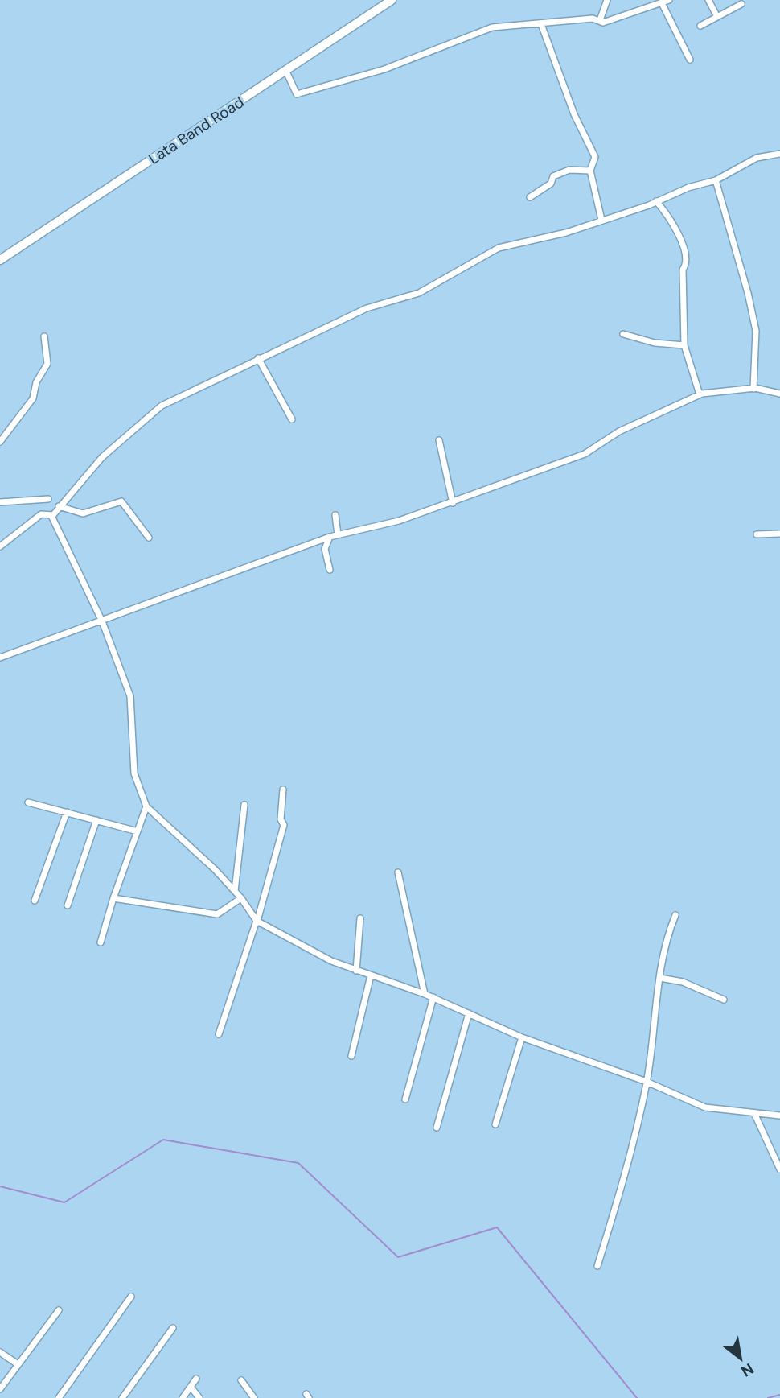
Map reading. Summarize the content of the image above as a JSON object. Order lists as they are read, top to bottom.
{
  "streets": {
    "main road": ["Lata Band Road"]
  },
  "north": "bottom right"
}
